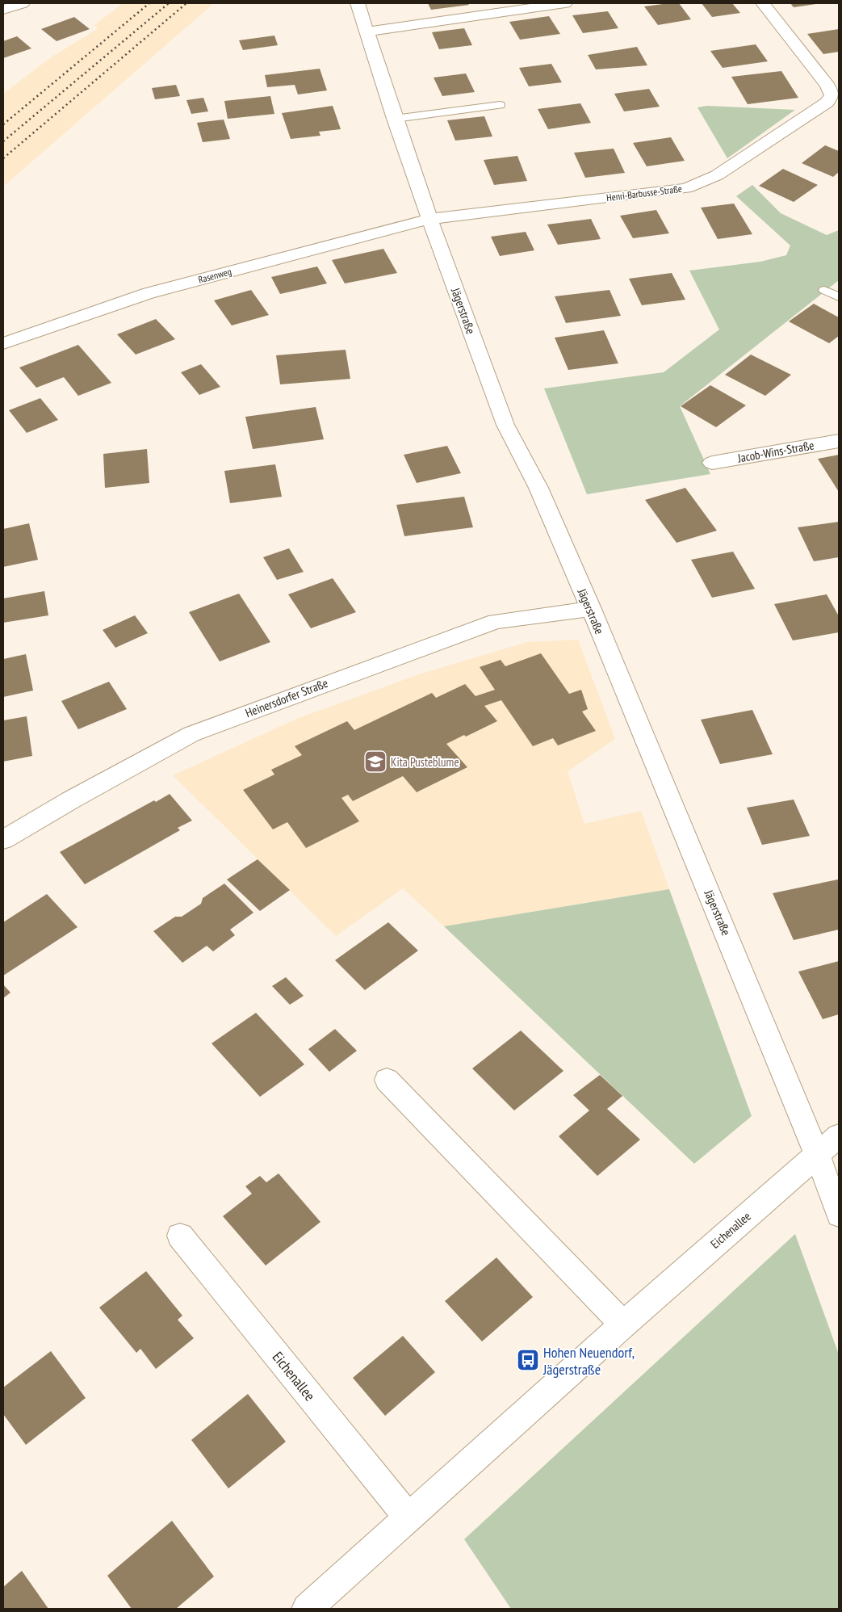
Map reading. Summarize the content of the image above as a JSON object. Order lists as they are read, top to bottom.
{
  "streets": {
    "street": [
      "Henri-Barbusse-Straße",
      "Rasenweg",
      "Jägerstraße",
      "Jacob-Wins-Straße",
      "Heinersdorfer Straße",
      "Eichenallee"
    ]
  },
  "crossings": [
    ["Henri-Barbusse-Straße", "Rasenweg"],
    ["Henri-Barbusse-Straße", "Jägerstraße"],
    ["Rasenweg", "Jägerstraße"],
    ["Jägerstraße", "Heinersdorfer Straße"],
    ["Jägerstraße", "Eichenallee"]
  ],
  "places": {
    "school or university": ["Kita Pusteblume"],
    "bus stop": ["Hohen Neuendorf, Jägerstraße"]
  }
}
